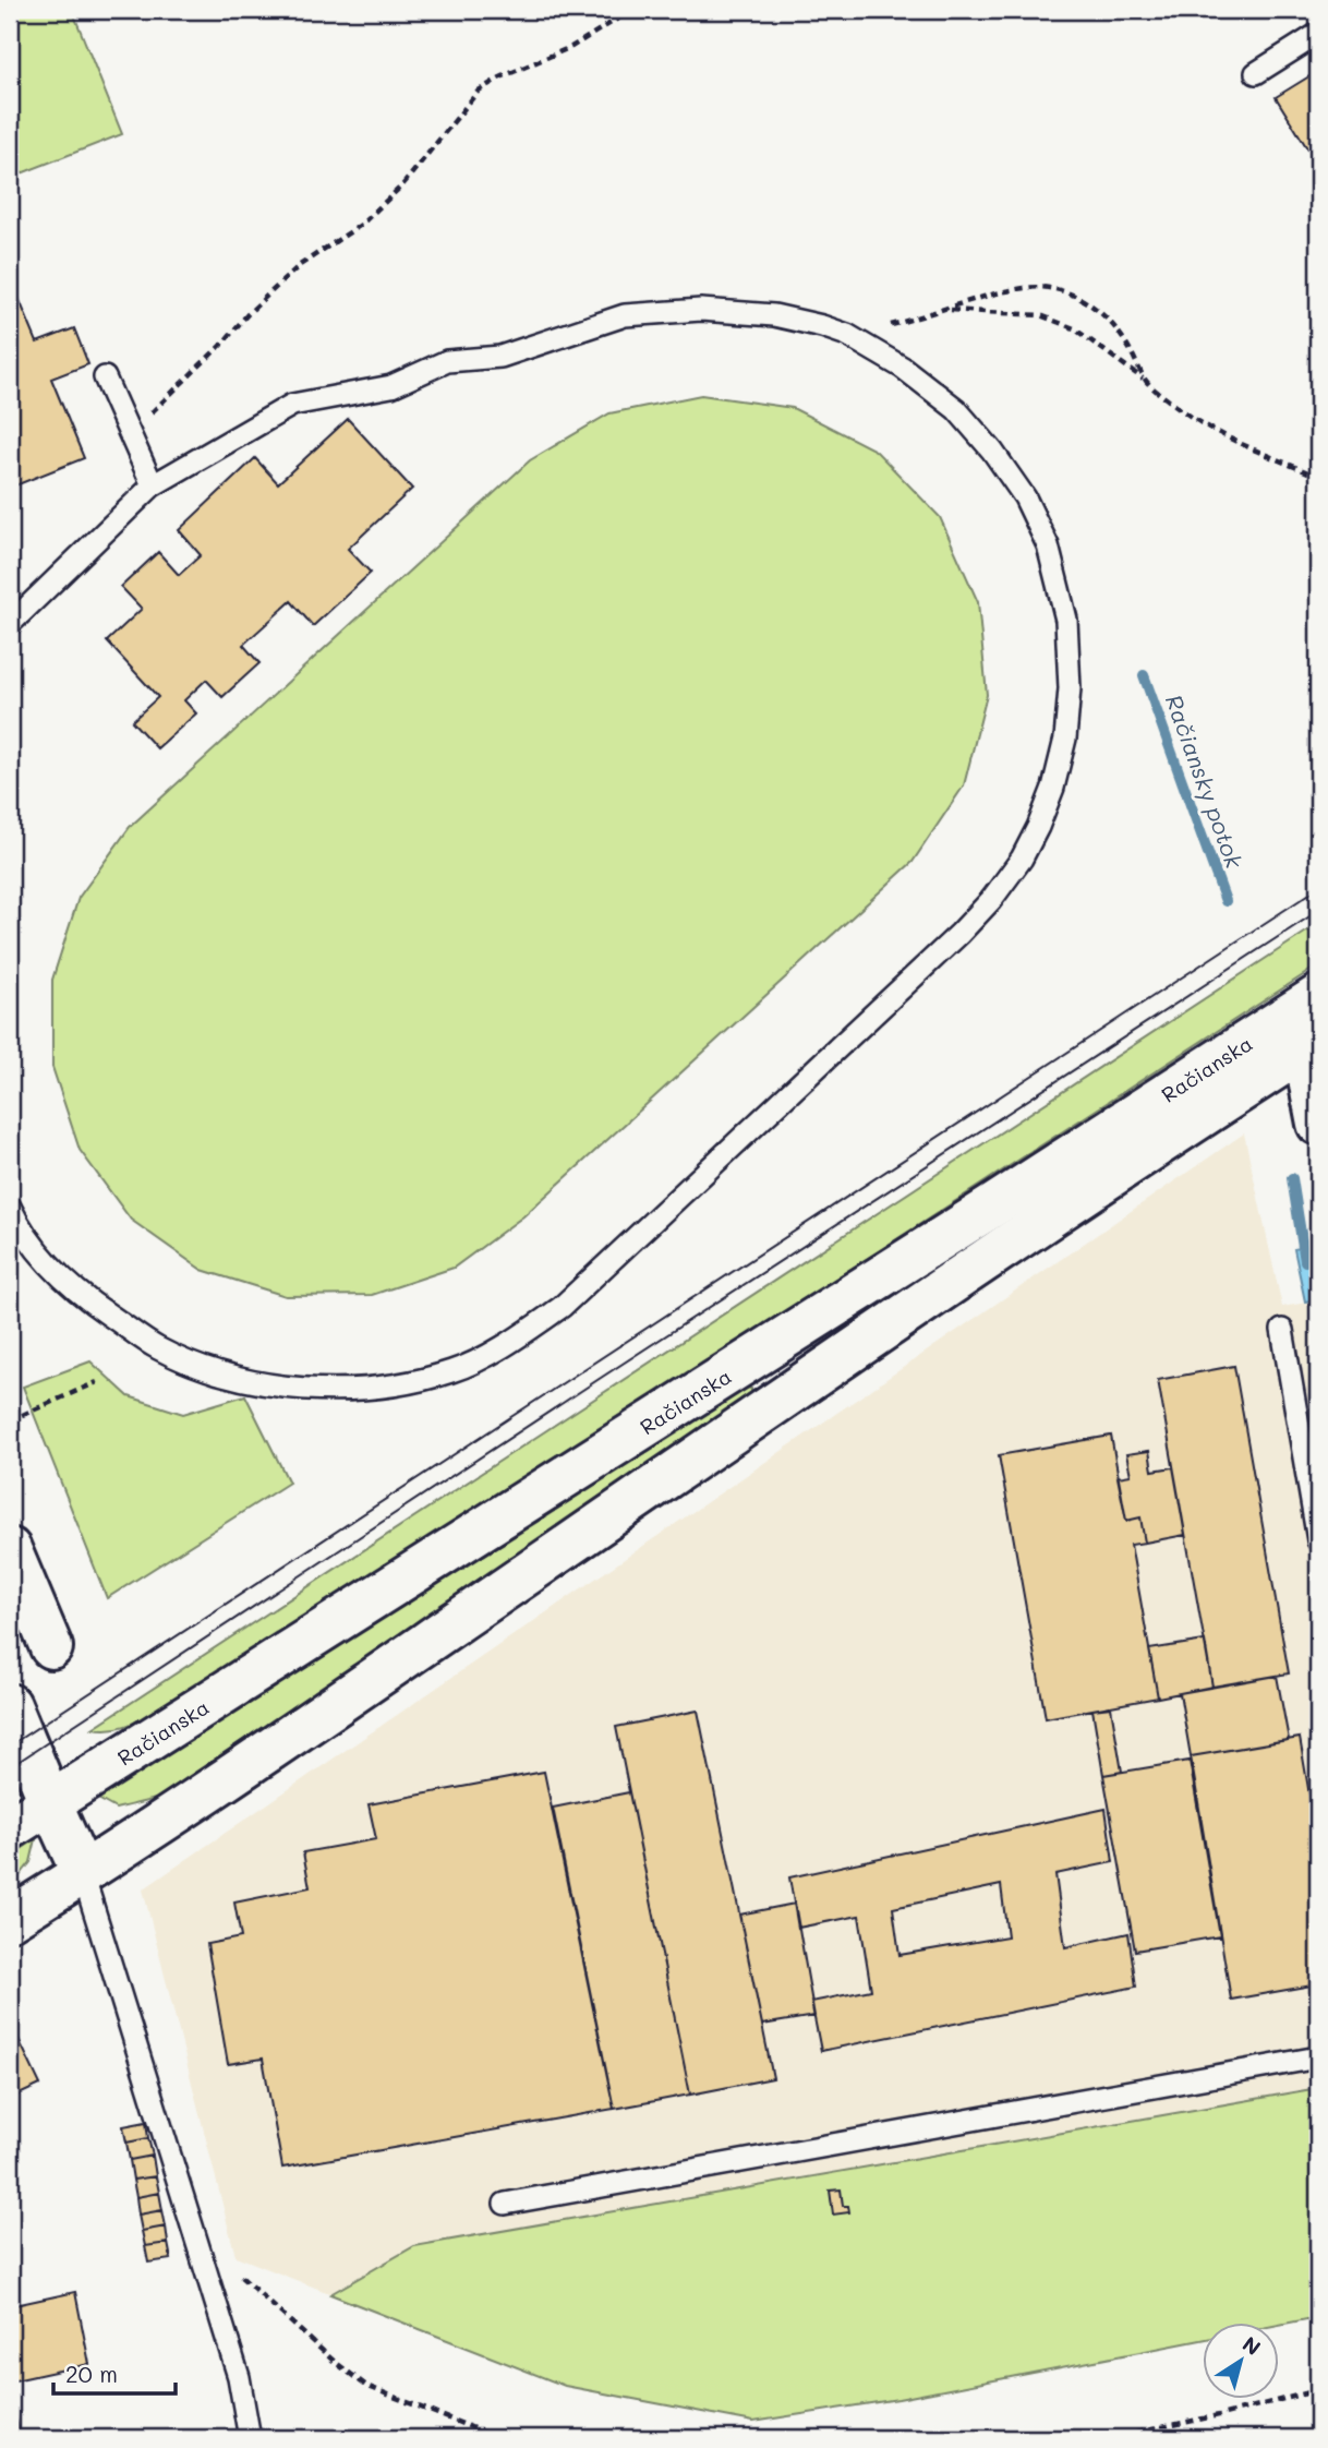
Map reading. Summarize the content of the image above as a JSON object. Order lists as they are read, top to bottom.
{
  "streets": {
    "main road": ["Račianska"]
  },
  "water": ["Račiansky potok"],
  "scale_bar": "20 m",
  "north": "top right"
}
